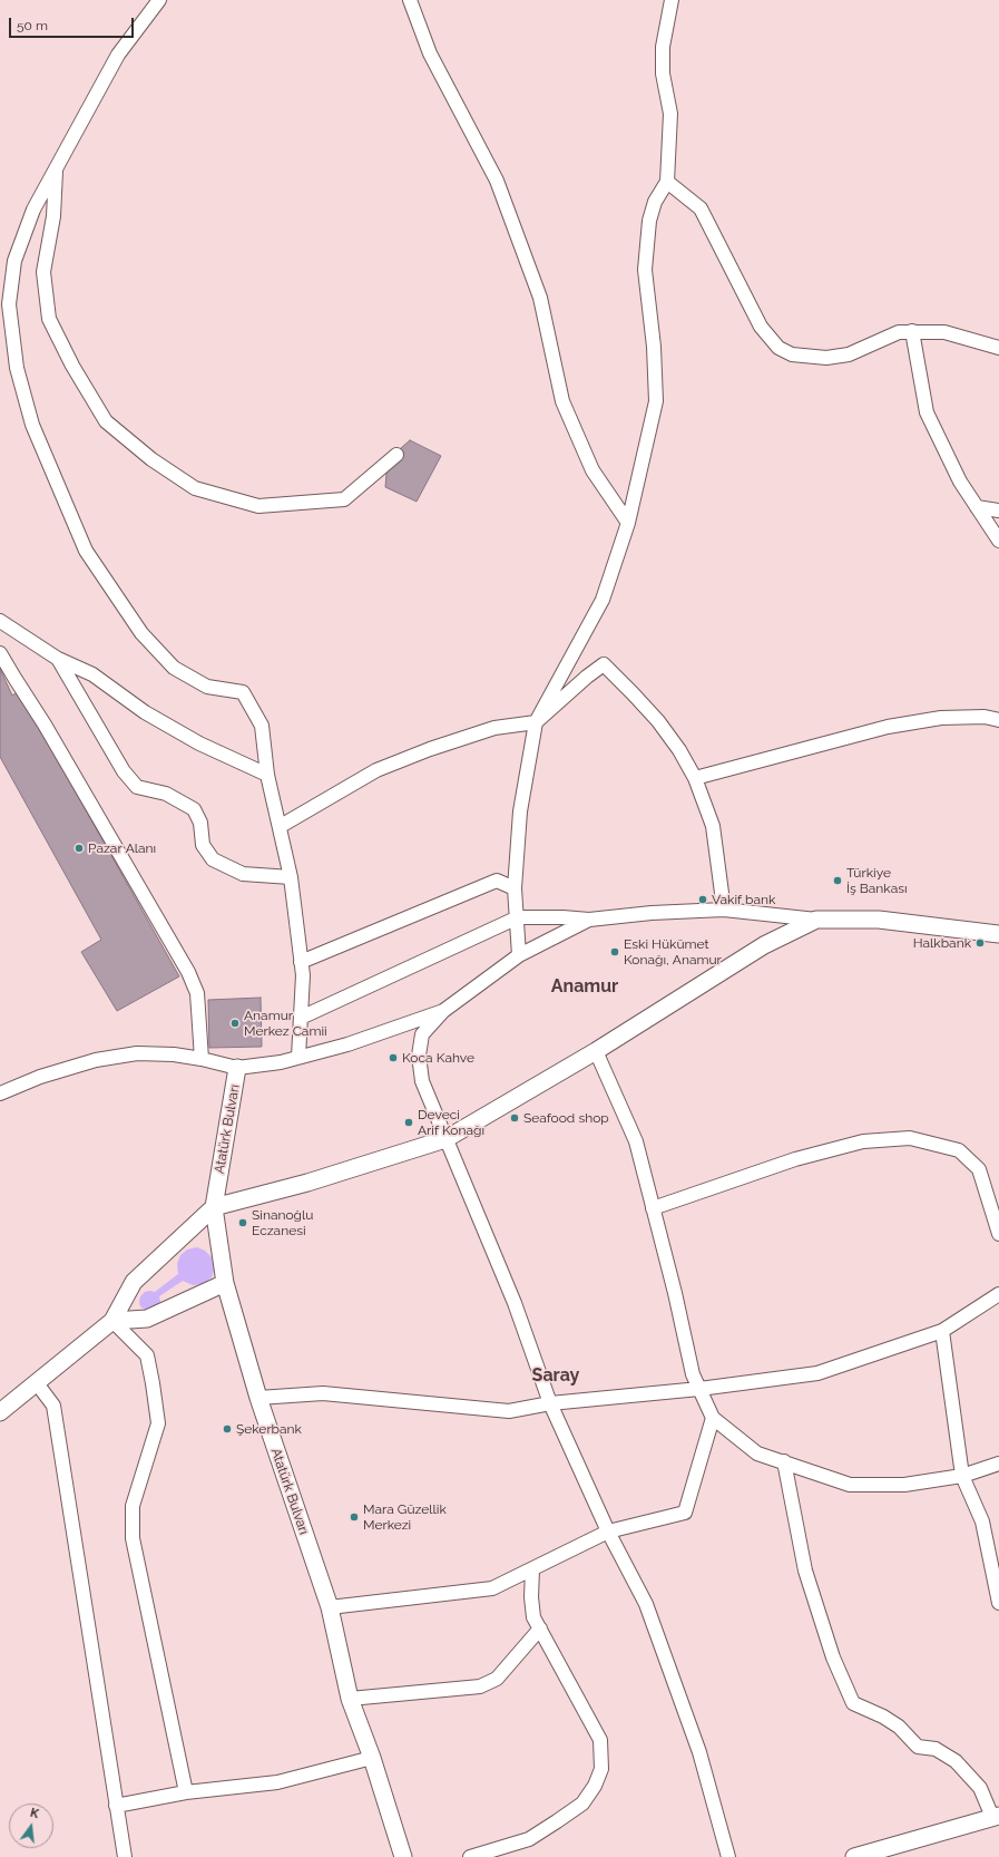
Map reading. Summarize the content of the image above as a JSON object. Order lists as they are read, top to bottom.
{
  "streets": {
    "street": ["Atatürk Bulvarı"]
  },
  "districts": ["Anamur", "Saray"],
  "places": [
    "Pazar Alanı",
    "Türkiye İş Bankası",
    "Vakif bank",
    "Halkbank",
    "Eski Hükümet Konağı, Anamur",
    "Anamur Merkez Camii",
    "Koca Kahve",
    "Seafood shop",
    "Deveci Arif Konağı",
    "Sinanoğlu Eczanesi",
    "Şekerbank",
    "Mara Güzellik Merkezi"
  ],
  "scale_bar": "50 m",
  "north": "top"
}
